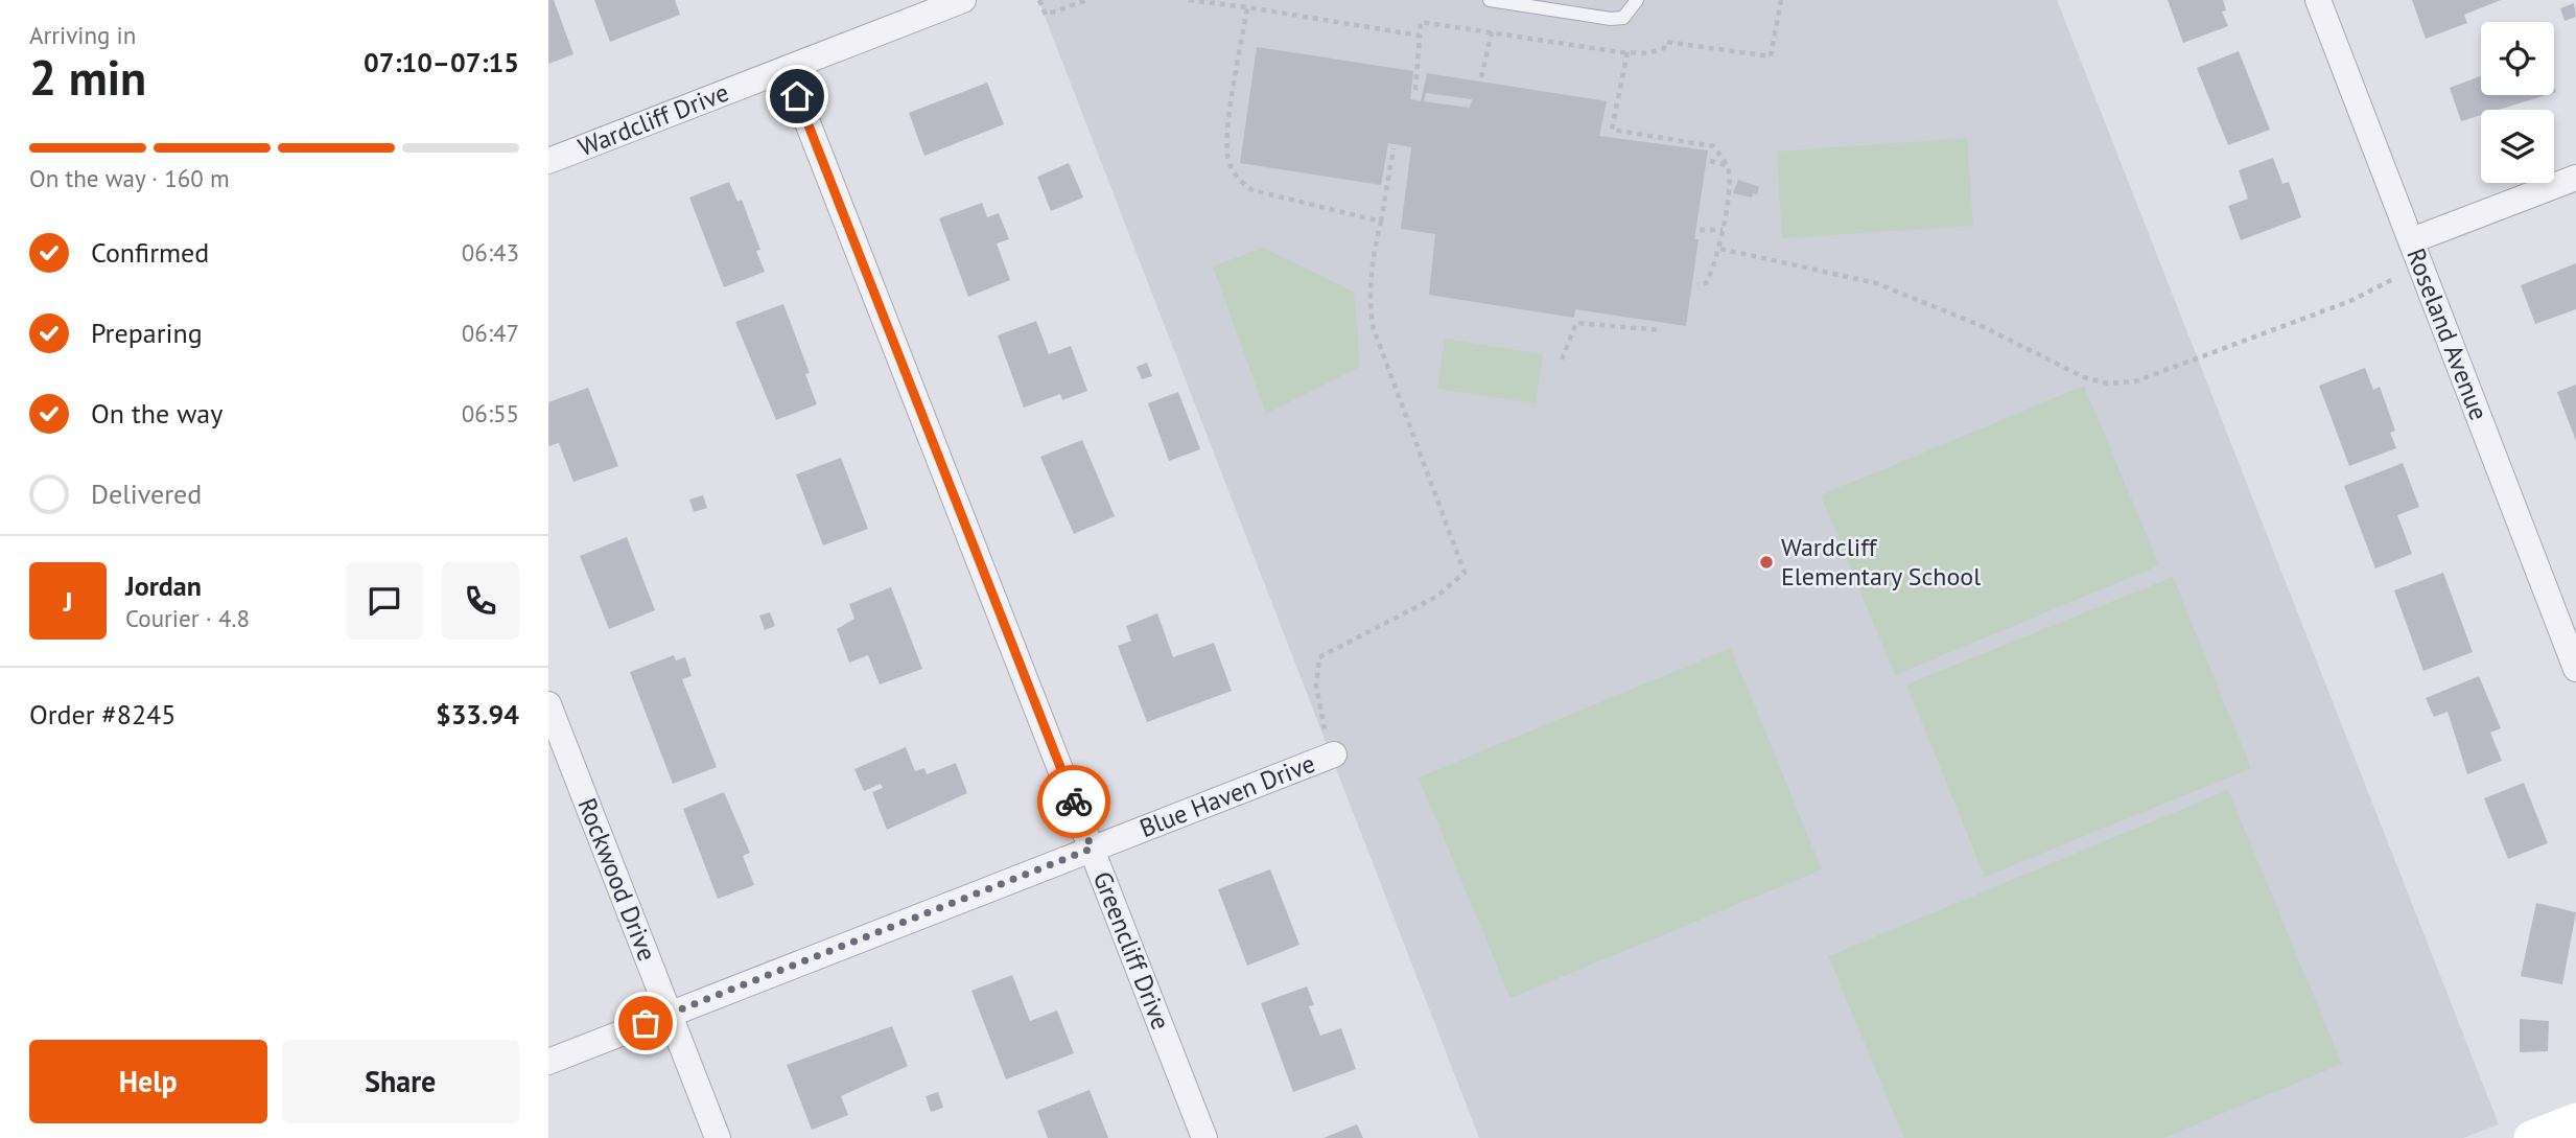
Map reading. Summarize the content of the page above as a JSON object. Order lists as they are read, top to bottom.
{
  "streets": {
    "street": [
      "Wardcliff Drive",
      "Roseland Avenue",
      "Blue Haven Drive",
      "Rockwood Drive",
      "Greencliff Drive"
    ]
  },
  "crossings": [
    ["Wardcliff Drive", "Greencliff Drive"],
    ["Blue Haven Drive", "Rockwood Drive"],
    ["Blue Haven Drive", "Greencliff Drive"]
  ],
  "places": ["Wardcliff Elementary School"],
  "page": {
    "heading": ["2 min", "Arriving in", "07:10–07:15"],
    "panel": [
      "Jordan",
      "Courier · 4.8",
      "Order #8245",
      "$33.94"
    ],
    "bar": "On the way · 160 m",
    "list": [
      ["Confirmed", "06:43"],
      ["Preparing", "06:47"],
      ["On the way", "06:55"],
      "Delivered"
    ],
    "round": "J",
    "buttons": ["Help", "Share"]
  }
}
